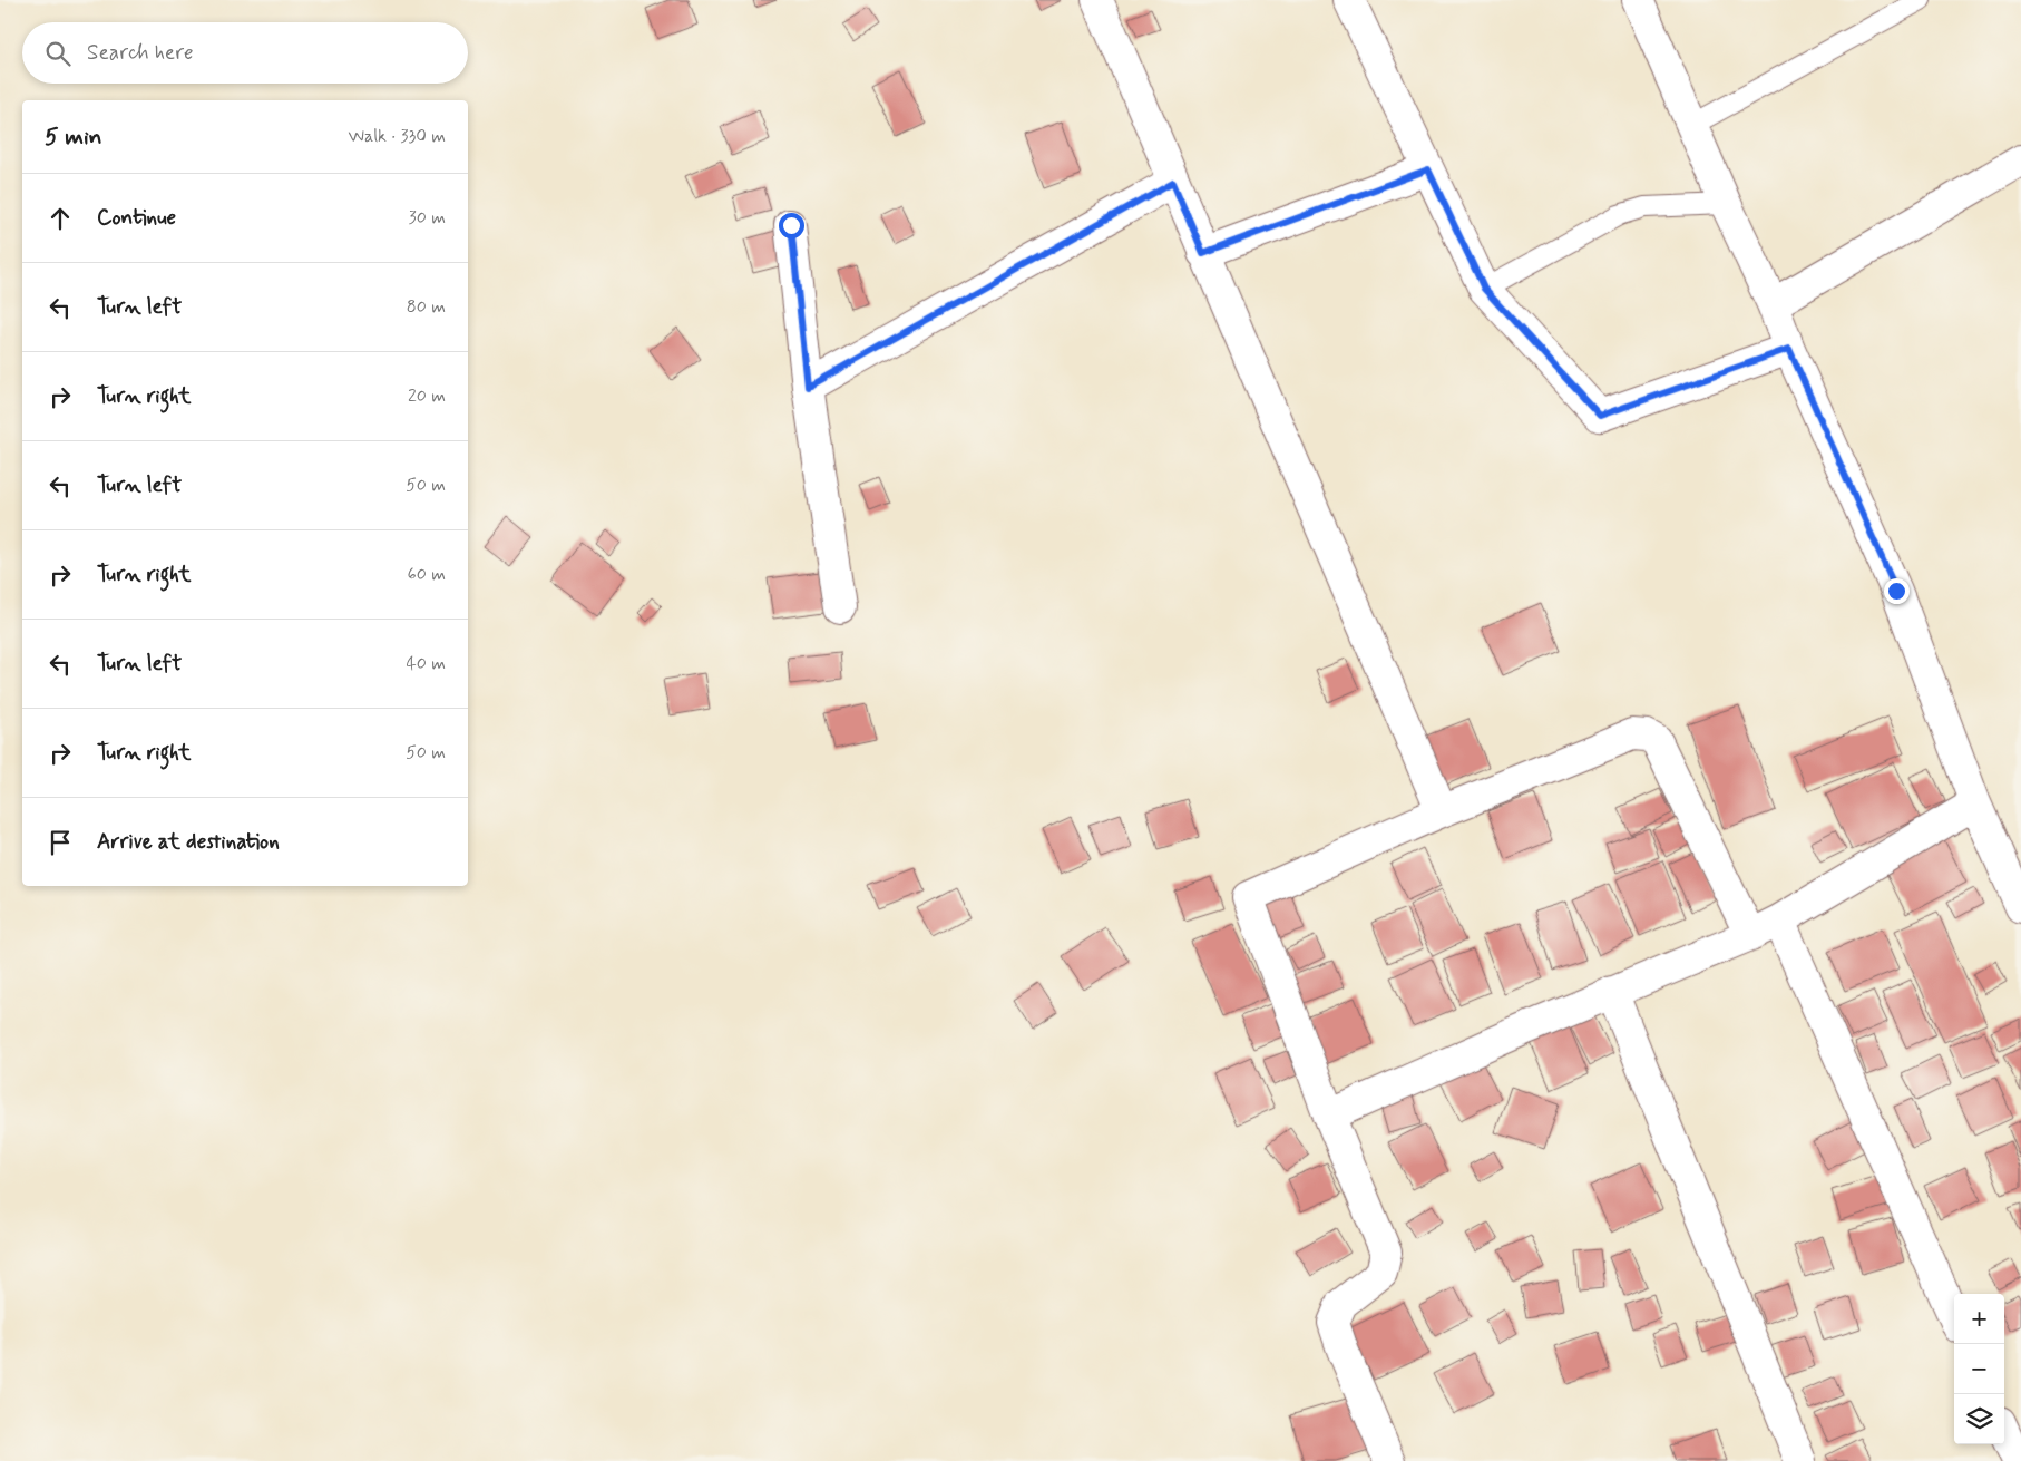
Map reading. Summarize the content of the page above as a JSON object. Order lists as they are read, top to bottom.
{
  "page": {
    "search": "Search here",
    "heading": ["5 min", "Walk · 330 m"],
    "list": [
      ["Continue", "30 m"],
      ["Turn left", "80 m"],
      ["Turn right", "20 m"],
      ["Turn left", "50 m"],
      ["Turn right", "60 m"],
      ["Turn left", "40 m"],
      ["Turn right", "50 m"],
      "Arrive at destination"
    ],
    "map_buttons": ["+", "−"]
  }
}
